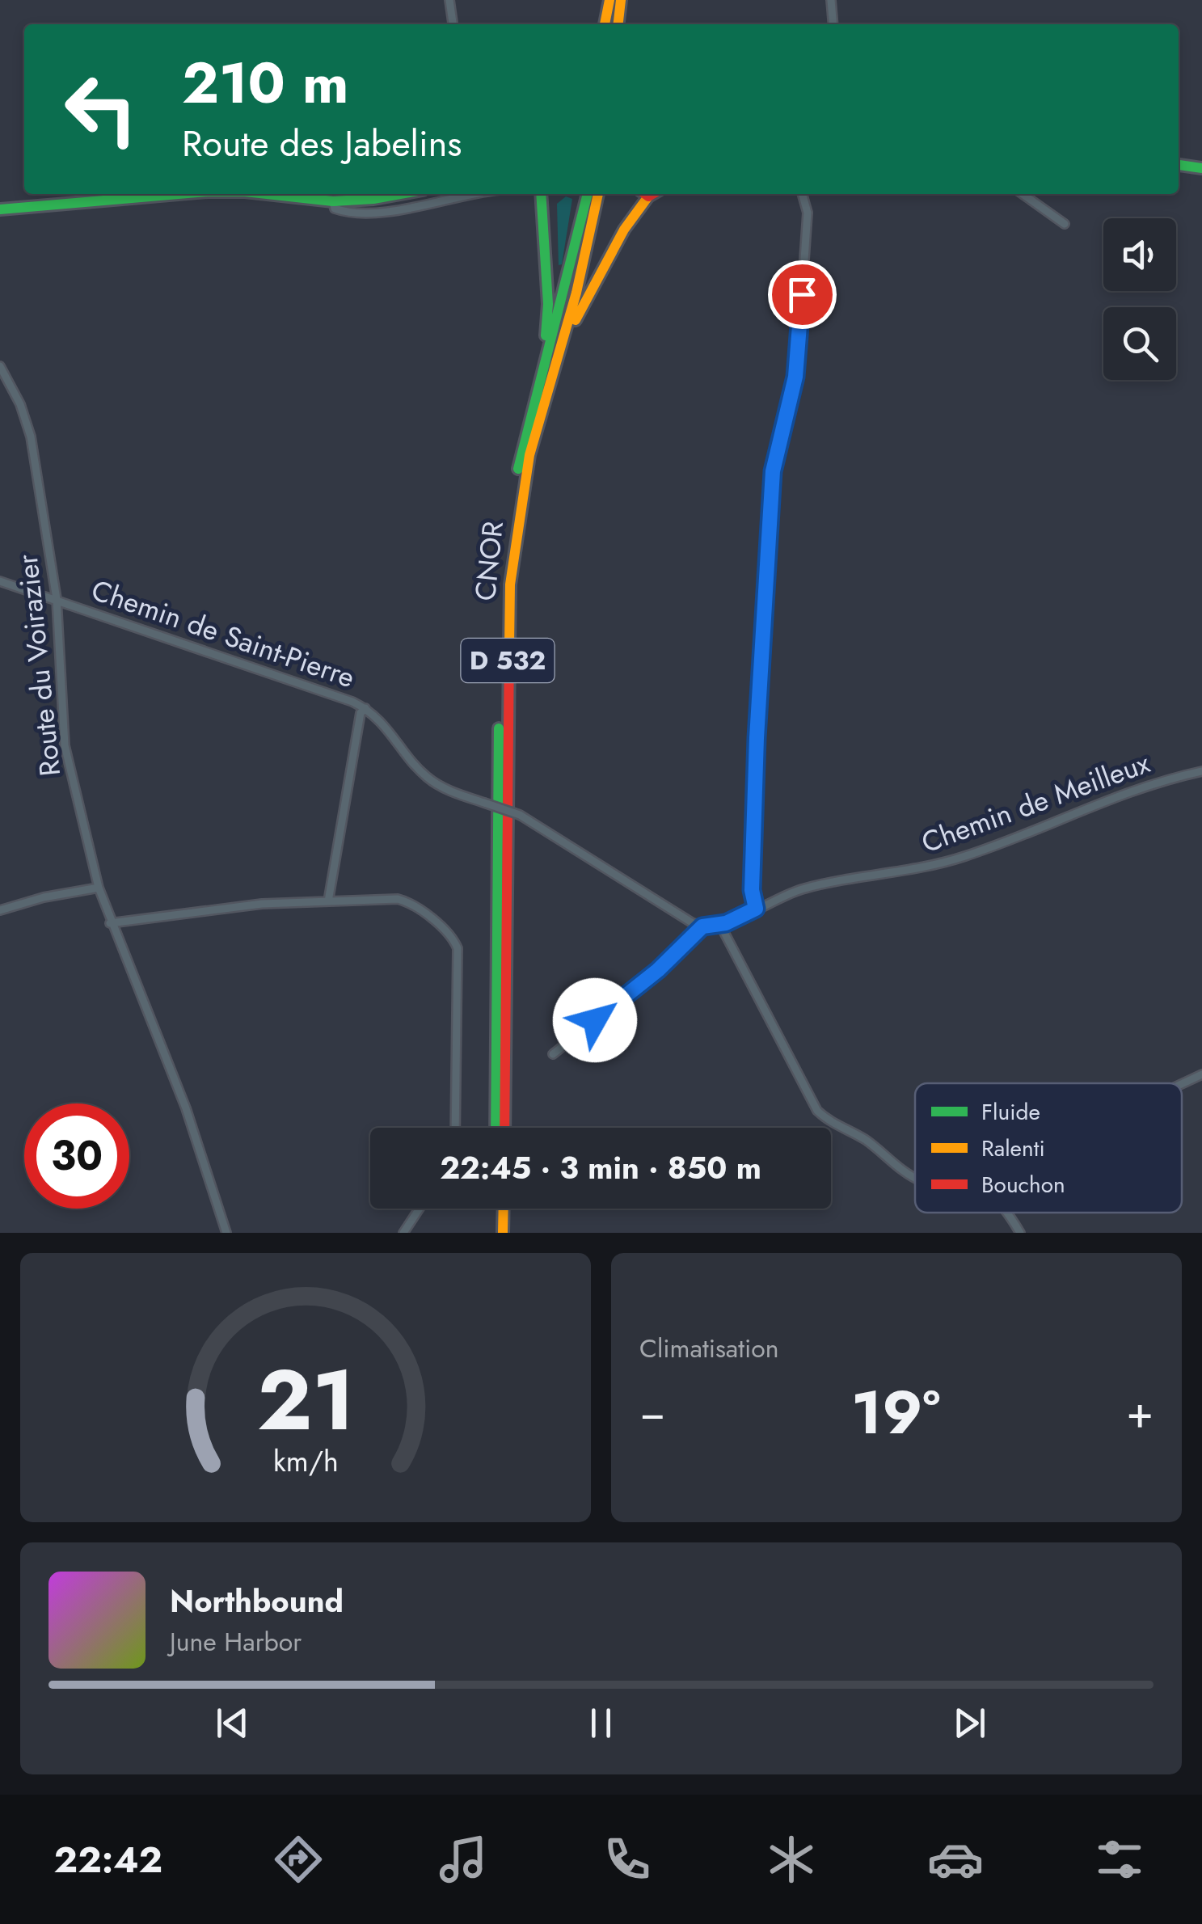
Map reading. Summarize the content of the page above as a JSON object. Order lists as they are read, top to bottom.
{
  "streets": {
    "main road": ["CNOR", "D 532"],
    "street": ["Chemin de Saint-Pierre", "Route du Voirazier", "Chemin de Meilleux"]
  },
  "crossings": [
    ["Chemin de Saint-Pierre", "Route du Voirazier"],
    ["Chemin de Saint-Pierre", "Chemin de Meilleux"]
  ],
  "legend": ["Fluide", "Ralenti", "Bouchon"],
  "page": {
    "turn": ["210 m", "Route des Jabelins"],
    "limit": "30",
    "trip": "22:45 · 3 min · 850 m",
    "tile": "Climatisation",
    "heat": ["−", "19°", "+"],
    "song": ["Northbound", "June Harbor"],
    "tabs": "22:42",
    "gauge": ["21", "km/h"]
  }
}
